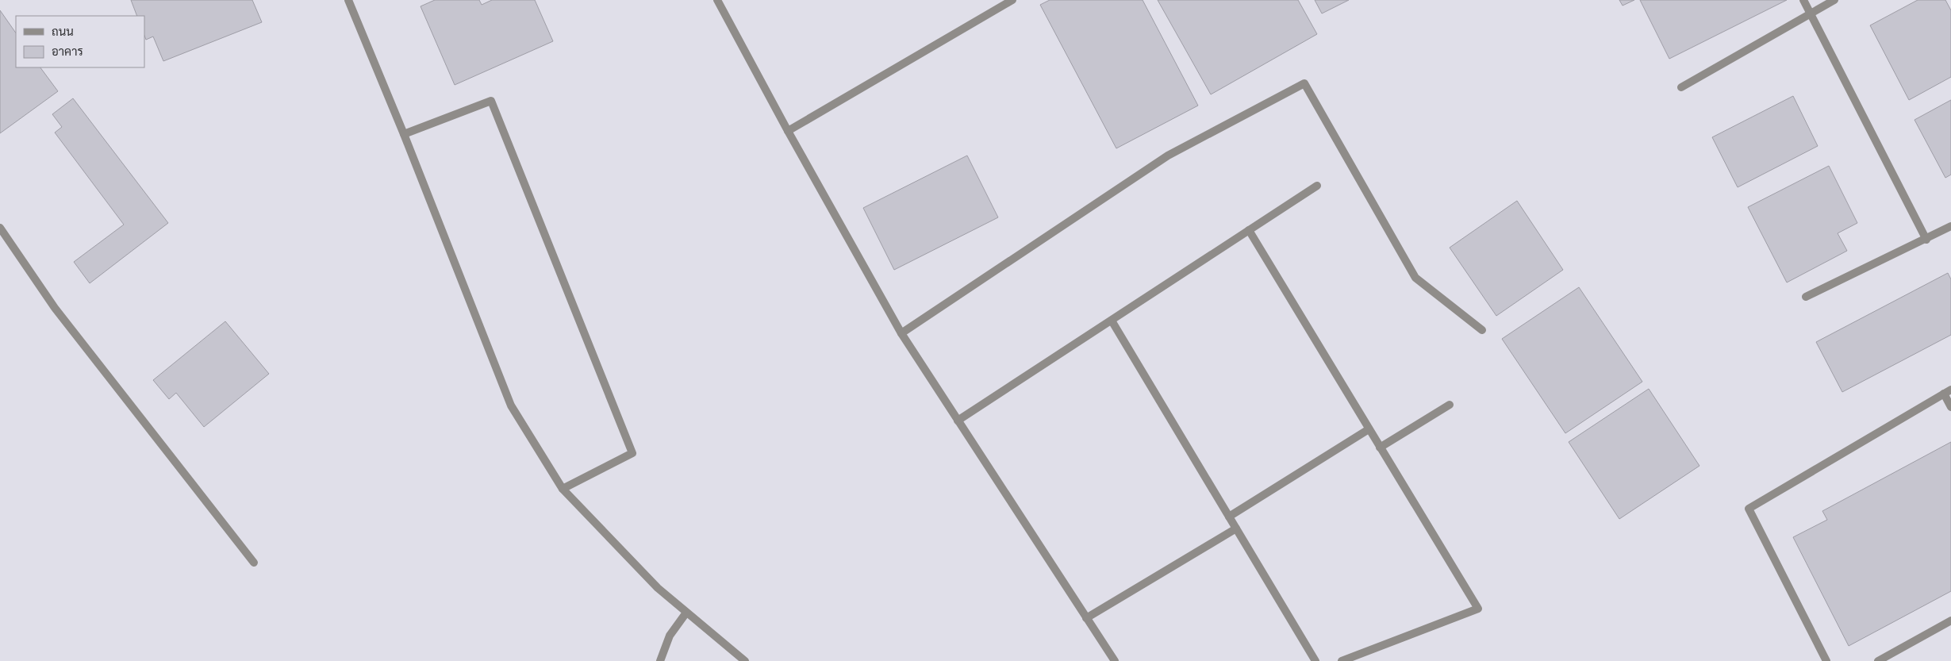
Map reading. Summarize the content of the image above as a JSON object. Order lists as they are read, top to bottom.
{
  "legend": ["ถนน", "อาคาร"]
}
